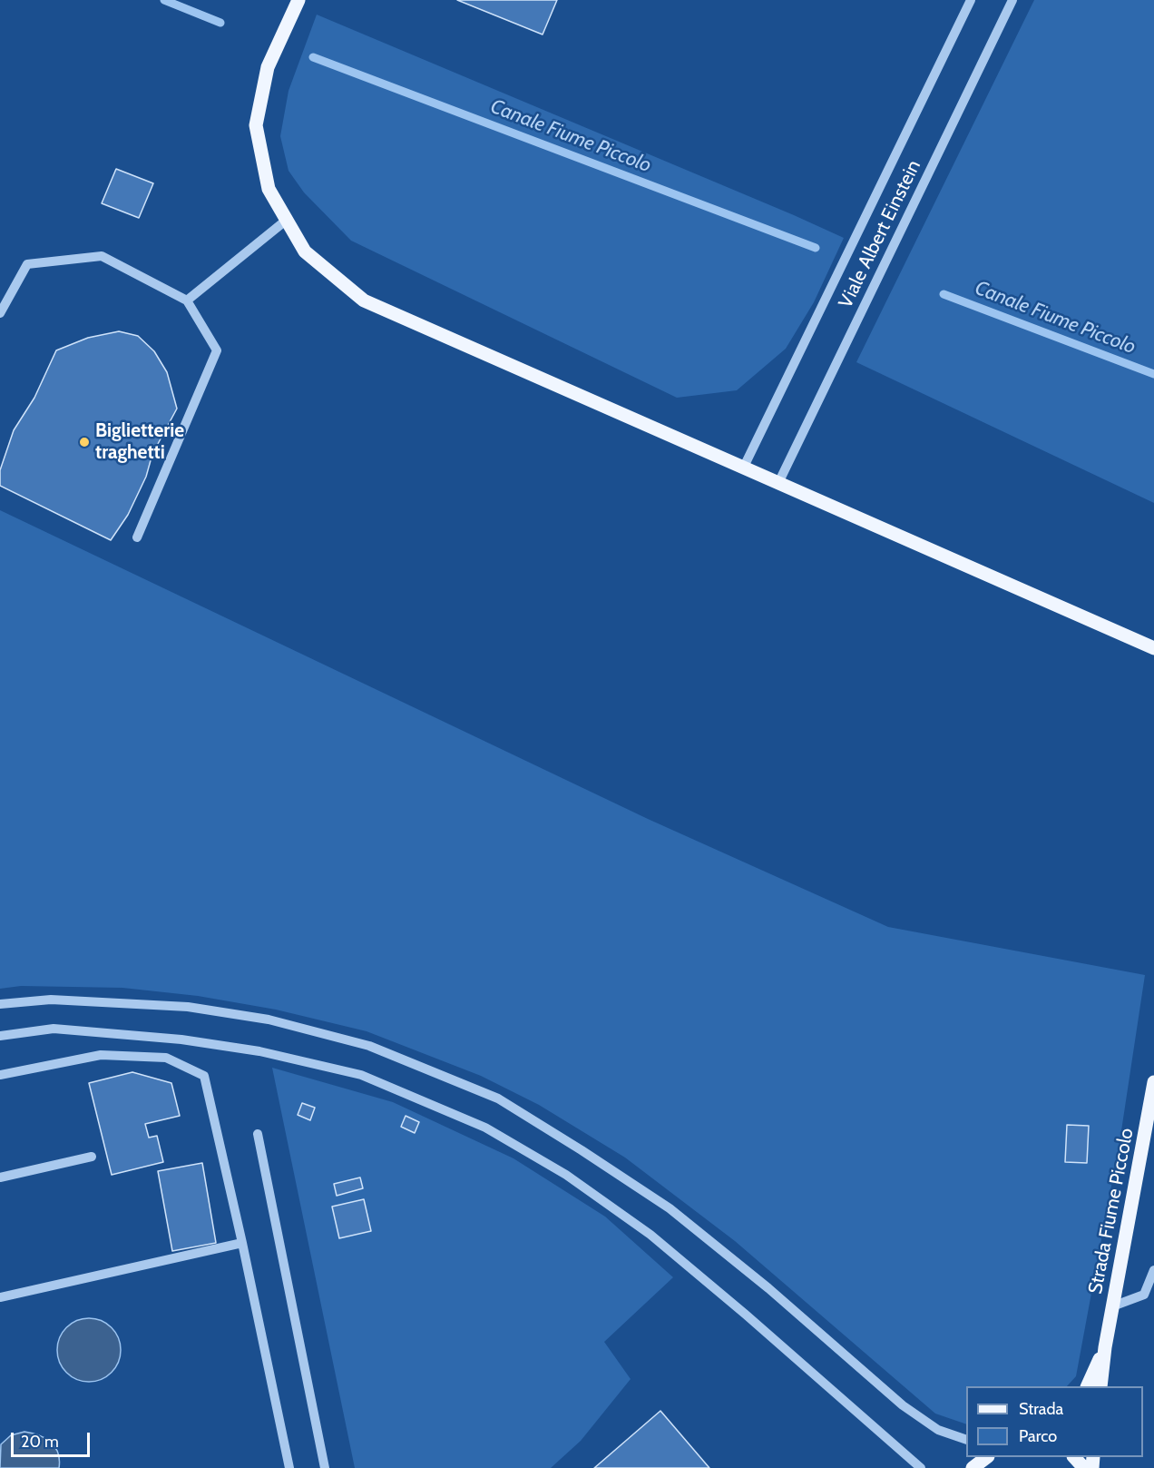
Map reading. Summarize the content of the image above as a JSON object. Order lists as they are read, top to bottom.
{
  "streets": {
    "main road": ["Strada Fiume Piccolo"],
    "street": ["Viale Albert Einstein"]
  },
  "water": ["Canale Fiume Piccolo"],
  "places": ["Biglietterie traghetti"],
  "legend": ["Strada", "Parco"],
  "scale_bar": "20 m"
}
